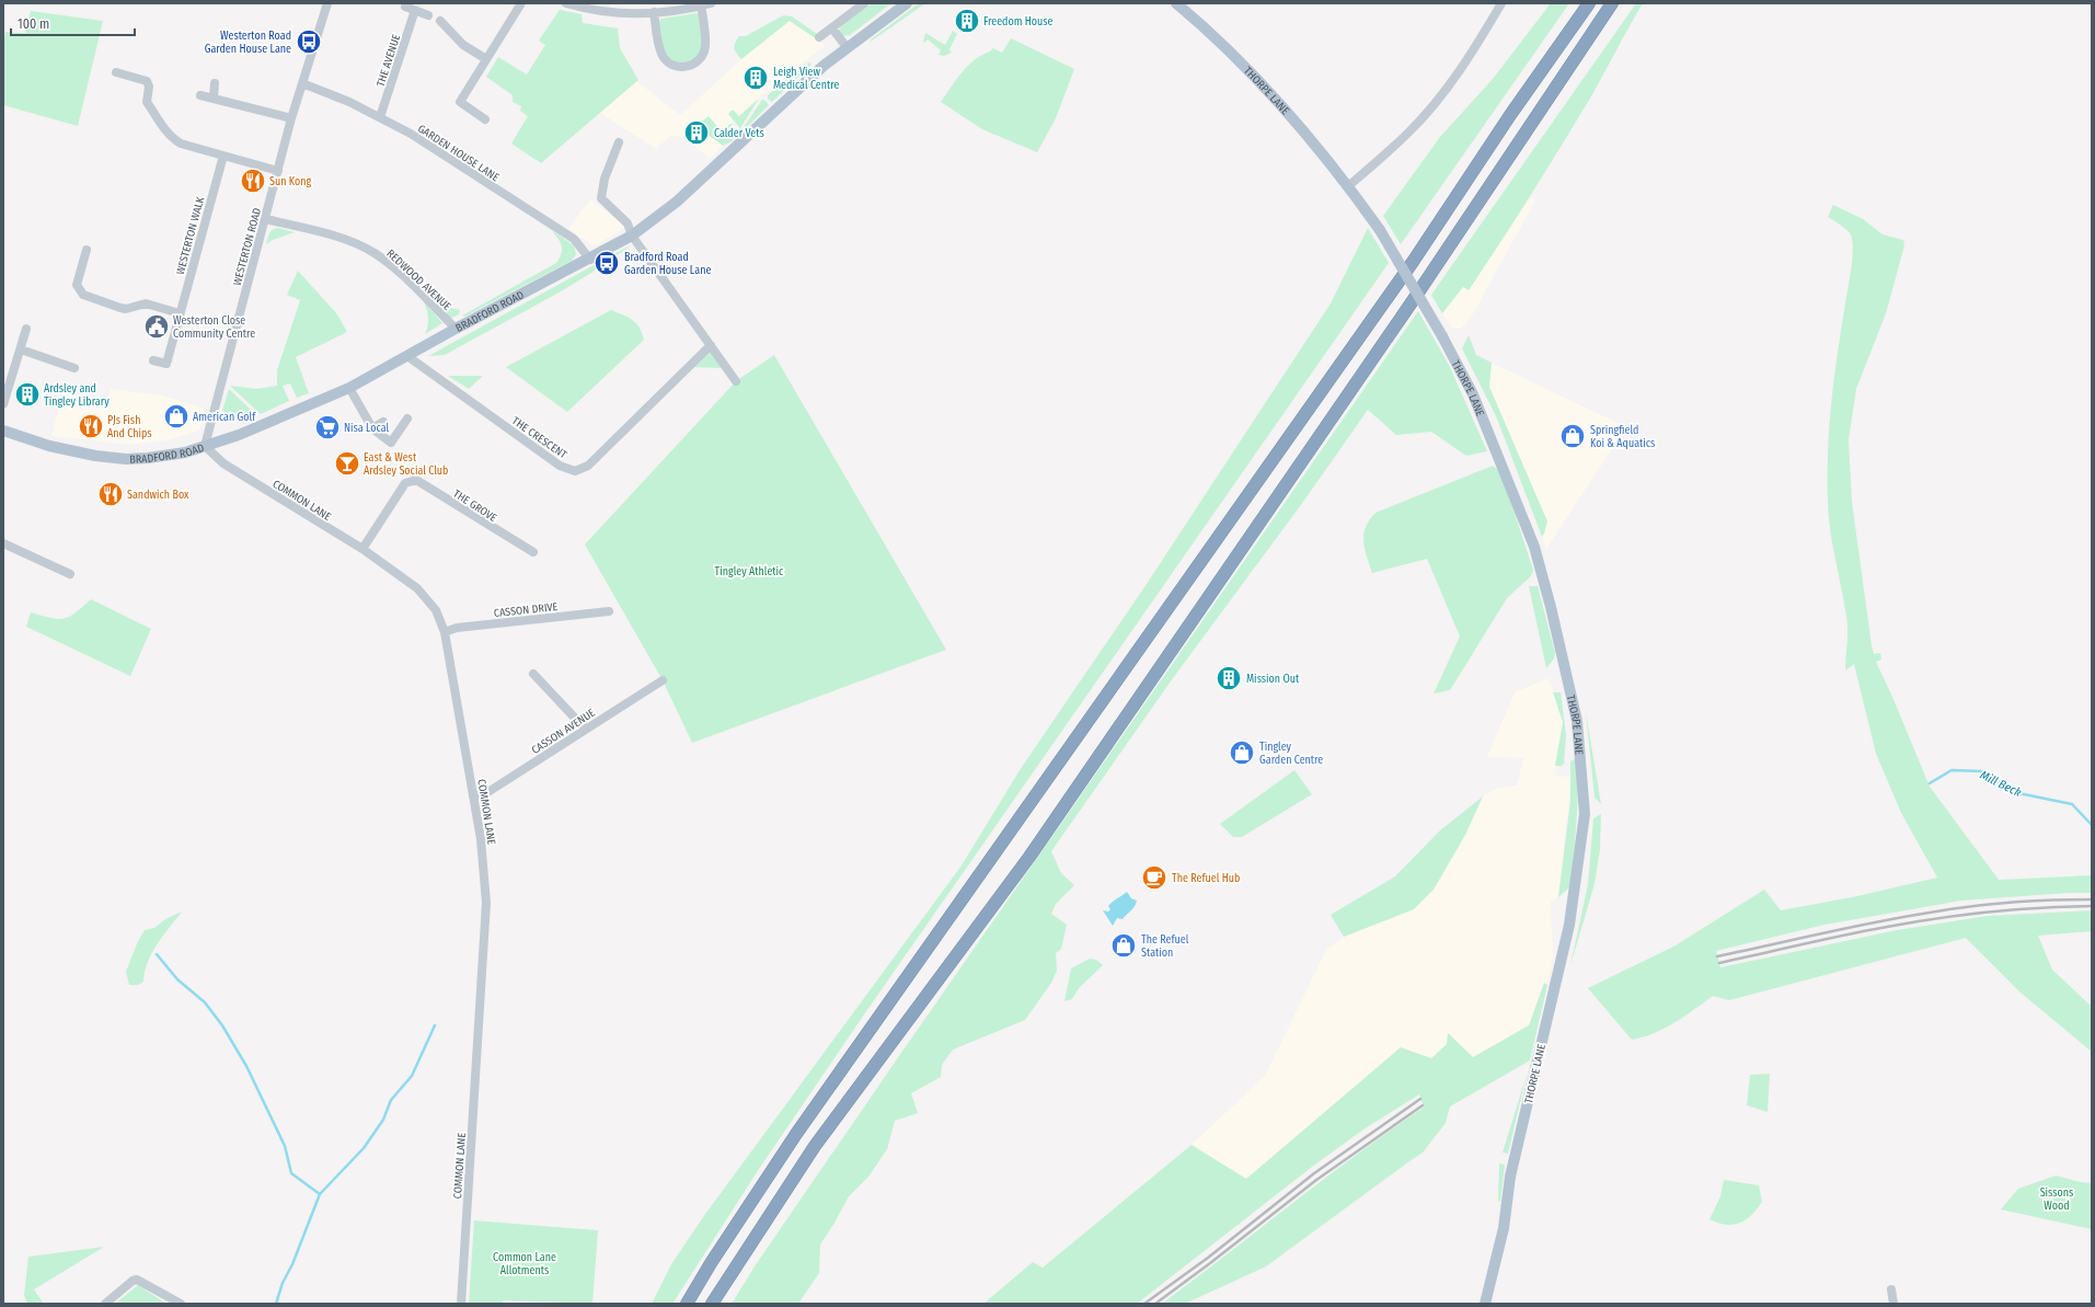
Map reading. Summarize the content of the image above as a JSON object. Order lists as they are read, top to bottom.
{
  "streets": {
    "main road": ["THORPE LANE", "BRADFORD ROAD"],
    "street": [
      "THE AVENUE",
      "GARDEN HOUSE LANE",
      "WESTERTON WALK",
      "WESTERTON ROAD",
      "REDWOOD AVENUE",
      "THE CRESCENT",
      "COMMON LANE",
      "THE GROVE",
      "CASSON DRIVE",
      "CASSON AVENUE"
    ]
  },
  "crossings": [
    ["THE AVENUE", "GARDEN HOUSE LANE"],
    ["GARDEN HOUSE LANE", "WESTERTON ROAD"],
    ["GARDEN HOUSE LANE", "BRADFORD ROAD"],
    ["WESTERTON ROAD", "REDWOOD AVENUE"],
    ["WESTERTON ROAD", "BRADFORD ROAD"],
    ["WESTERTON ROAD", "COMMON LANE"],
    ["REDWOOD AVENUE", "BRADFORD ROAD"],
    ["BRADFORD ROAD", "THE CRESCENT"],
    ["BRADFORD ROAD", "COMMON LANE"],
    ["COMMON LANE", "THE GROVE"],
    ["COMMON LANE", "CASSON DRIVE"],
    ["COMMON LANE", "CASSON AVENUE"]
  ],
  "water": ["Mill Beck"],
  "parks": ["Tingley Athletic", "Sissons Wood", "Common Lane Allotments"],
  "places": {
    "building": [
      "Freedom House",
      "Leigh View Medical Centre",
      "Calder Vets",
      "Ardsley and Tingley Library",
      "Mission Out"
    ],
    "bus stop": ["Westerton Road Garden House Lane", "Bradford Road Garden House Lane"],
    "restaurant": ["Sun Kong", "PJs Fish And Chips", "Sandwich Box"],
    "public building": ["Westerton Close Community Centre"],
    "shop": [
      "American Golf",
      "Springfield Koi & Aquatics",
      "Tingley Garden Centre",
      "The Refuel Station"
    ],
    "supermarket": ["Nisa Local"],
    "bar": ["East & West Ardsley Social Club"],
    "cafe": ["The Refuel Hub"]
  },
  "scale_bar": "100 m"
}
